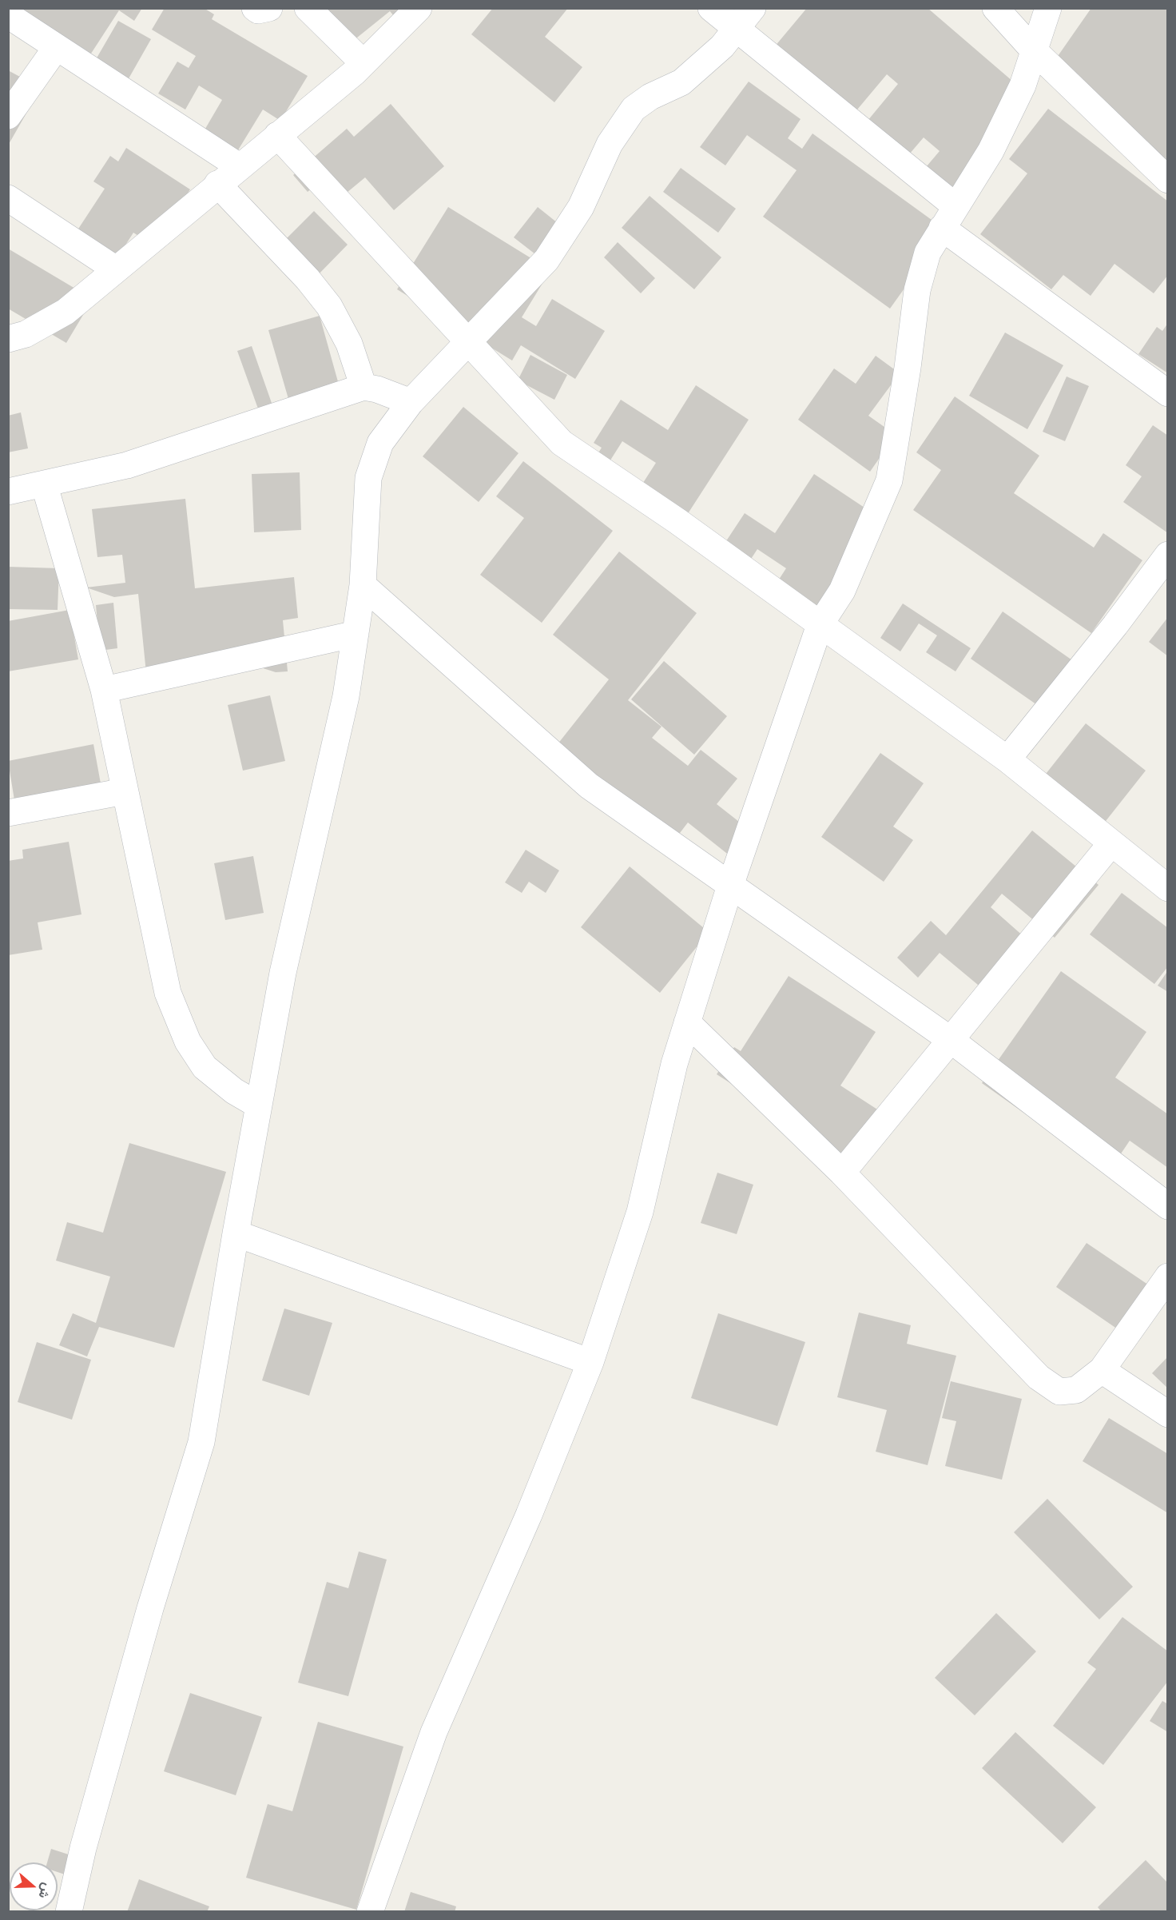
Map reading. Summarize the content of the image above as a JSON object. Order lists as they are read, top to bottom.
{
  "north": "right"
}
